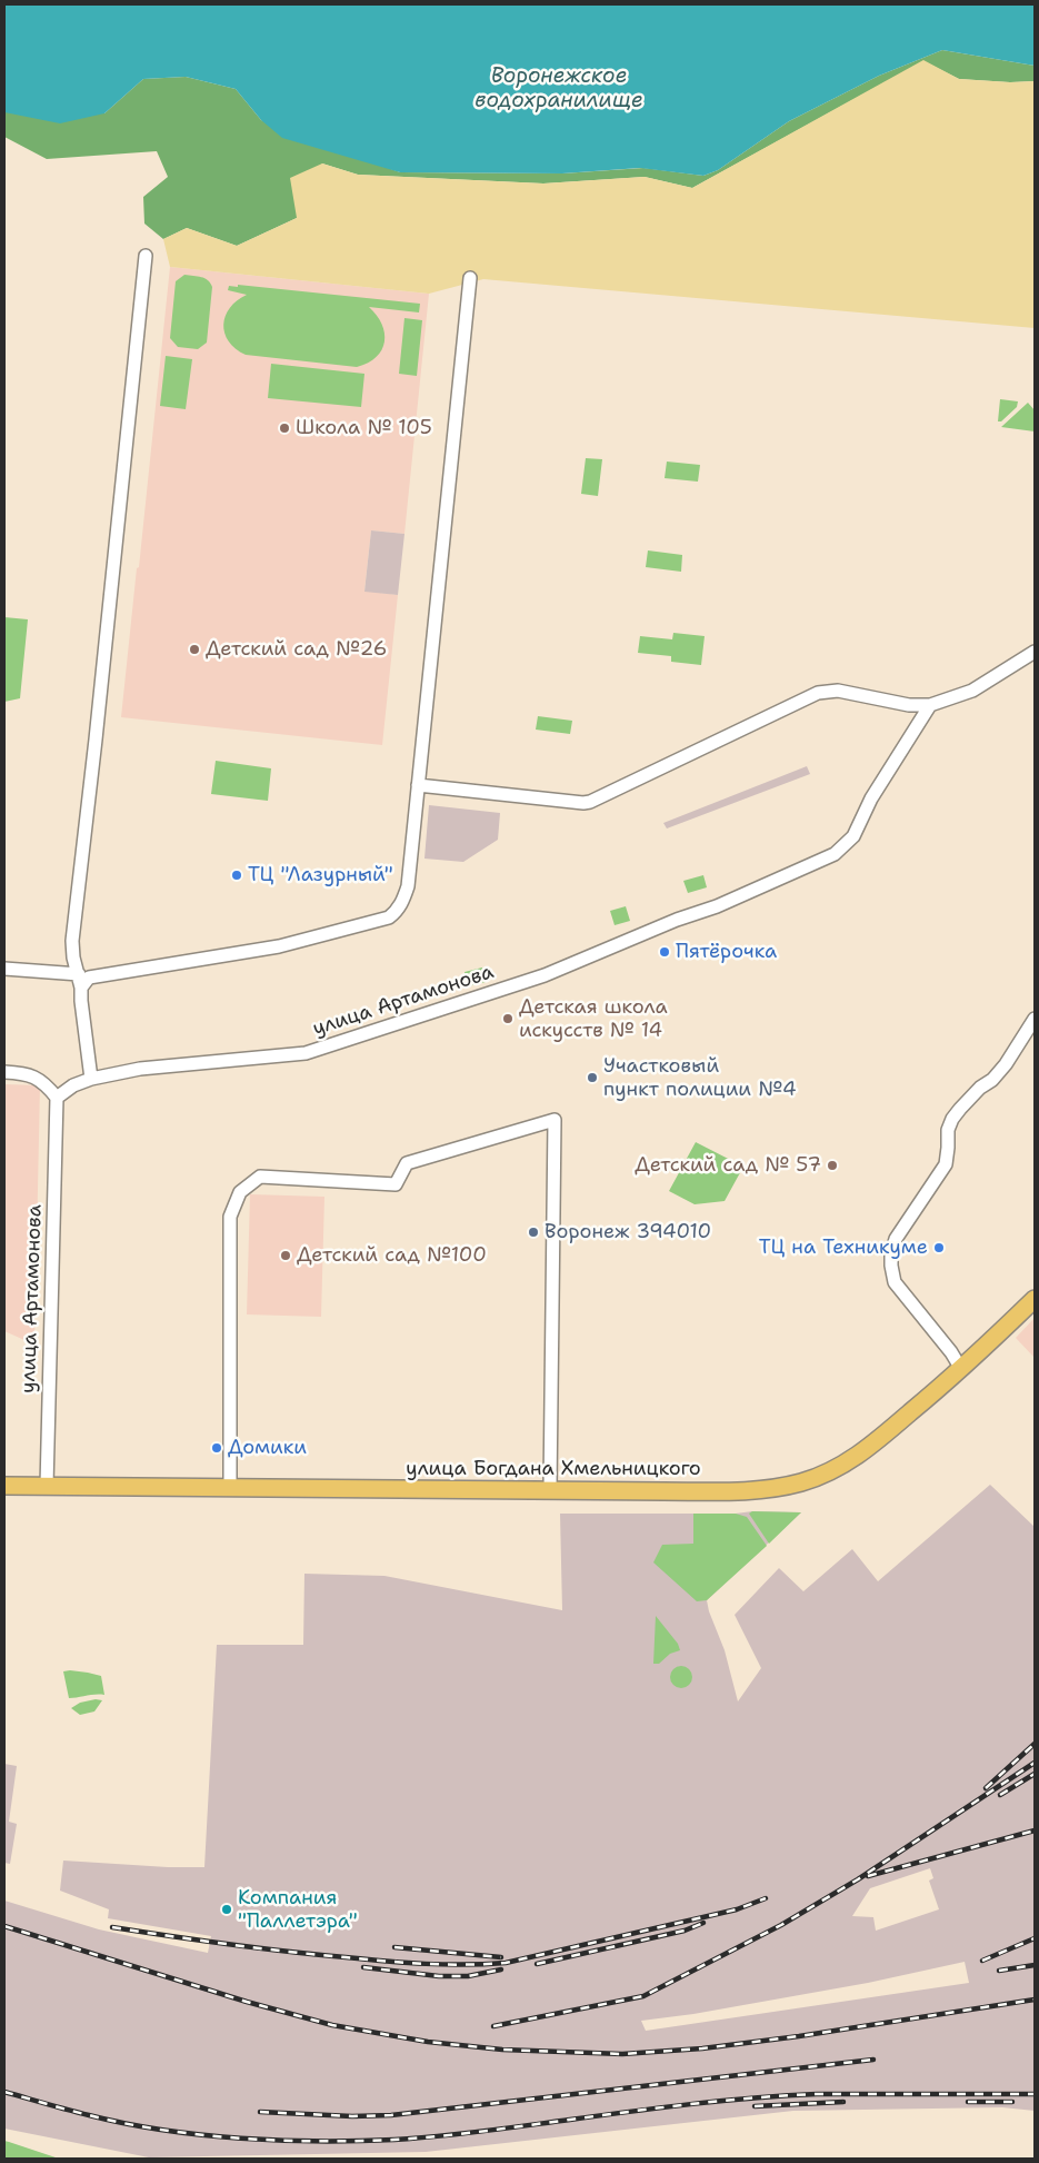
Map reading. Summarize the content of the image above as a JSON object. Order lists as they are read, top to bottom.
{
  "streets": {
    "main road": ["улица Богдана Хмельницкого"],
    "street": ["улица Артамонова"]
  },
  "crossings": [
    ["улица Артамонова", "улица Богдана Хмельницкого"]
  ],
  "water": ["Воронежское водохранилище"],
  "places": [
    "Школа № 105",
    "Детский сад №26",
    "ТЦ \"Лазурный\"",
    "Пятёрочка",
    "Детская школа искусств № 14",
    "Участковый пункт полиции №4",
    "Детский сад № 57",
    "Воронеж 394010",
    "ТЦ на Техникуме",
    "Детский сад №100",
    "Домики",
    "Компания \"Паллетэра\""
  ]
}
